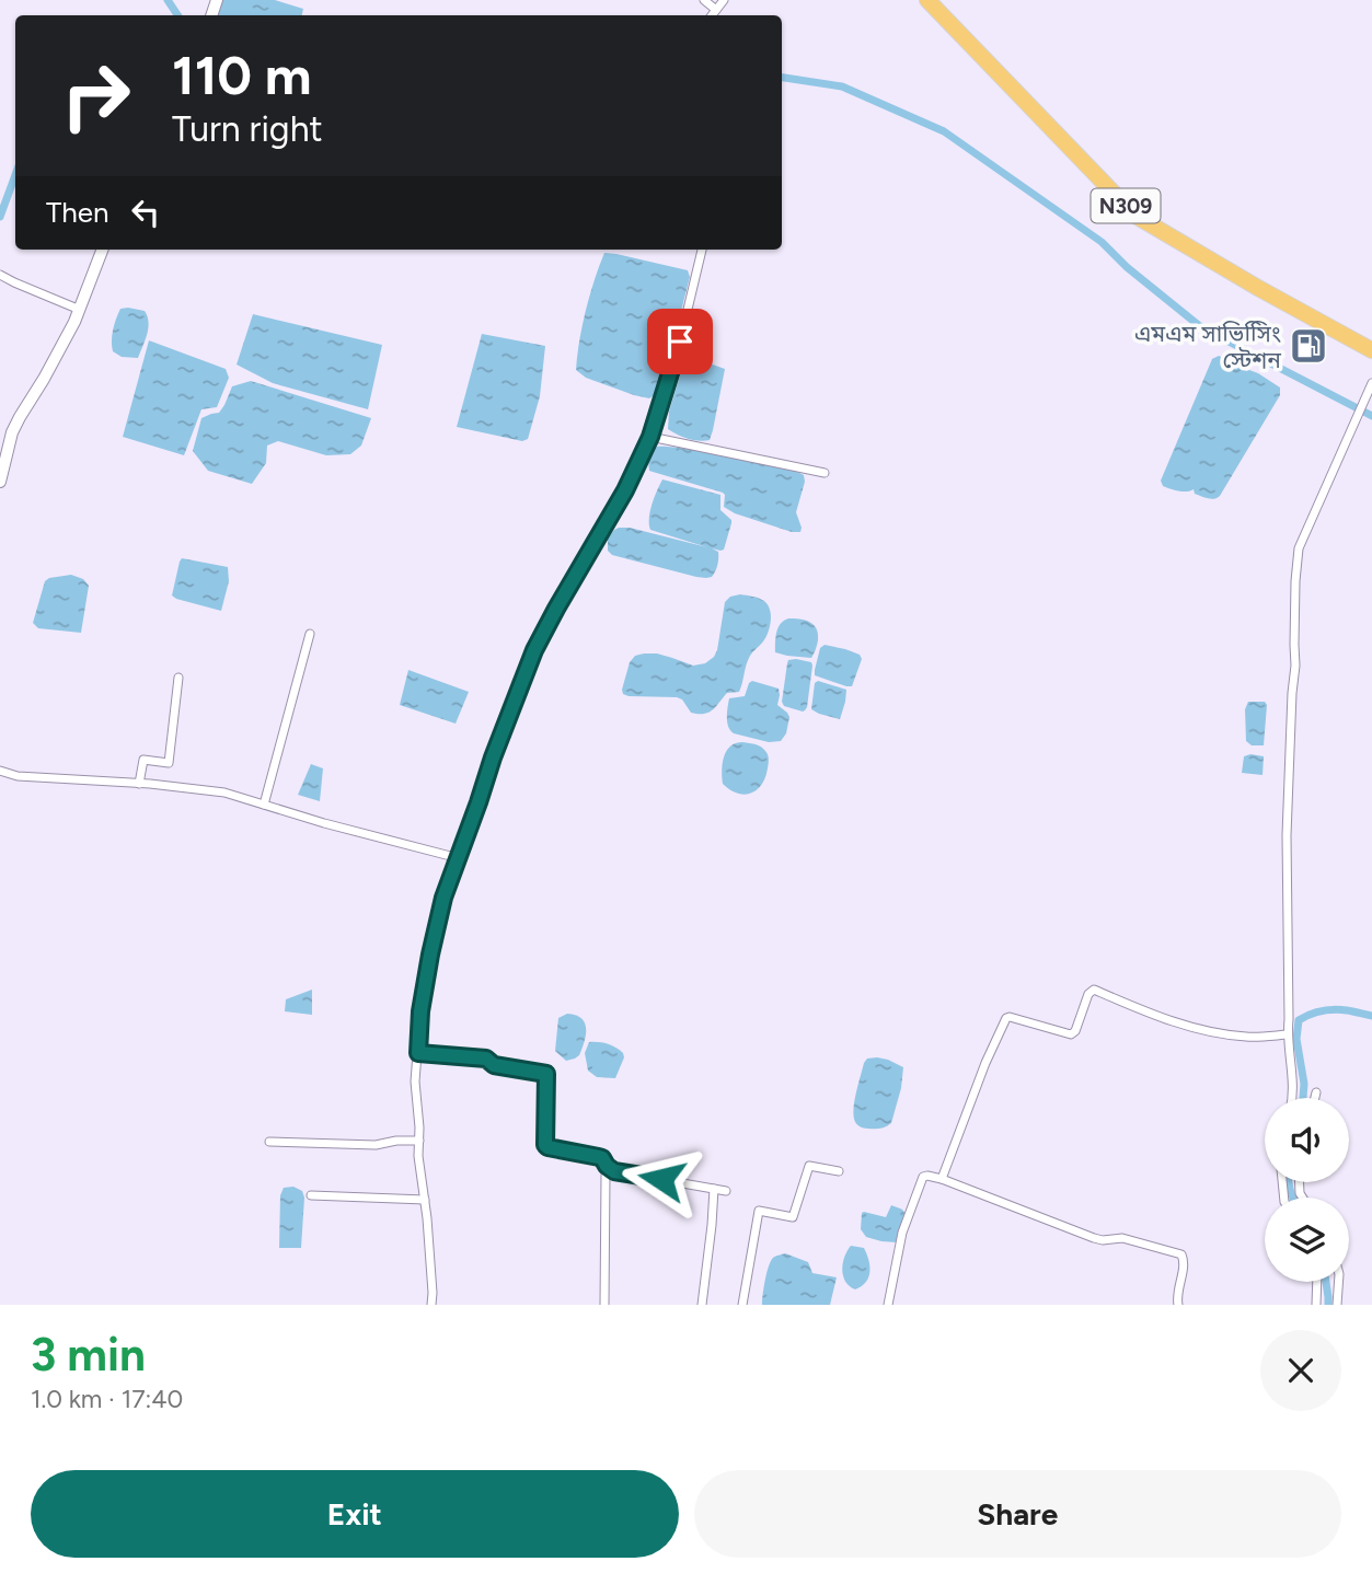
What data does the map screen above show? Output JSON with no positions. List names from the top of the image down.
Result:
{
  "streets": {
    "highway": ["N309"]
  },
  "places": {
    "fuel station": ["এমএম সাভ‌িসি‌িং স্ট‌েশন"]
  },
  "page": {
    "turn": ["110 m", "Turn right"],
    "then": "Then",
    "heading": ["3 min", "1.0 km · 17:40"],
    "buttons": ["Exit", "Share"]
  }
}
